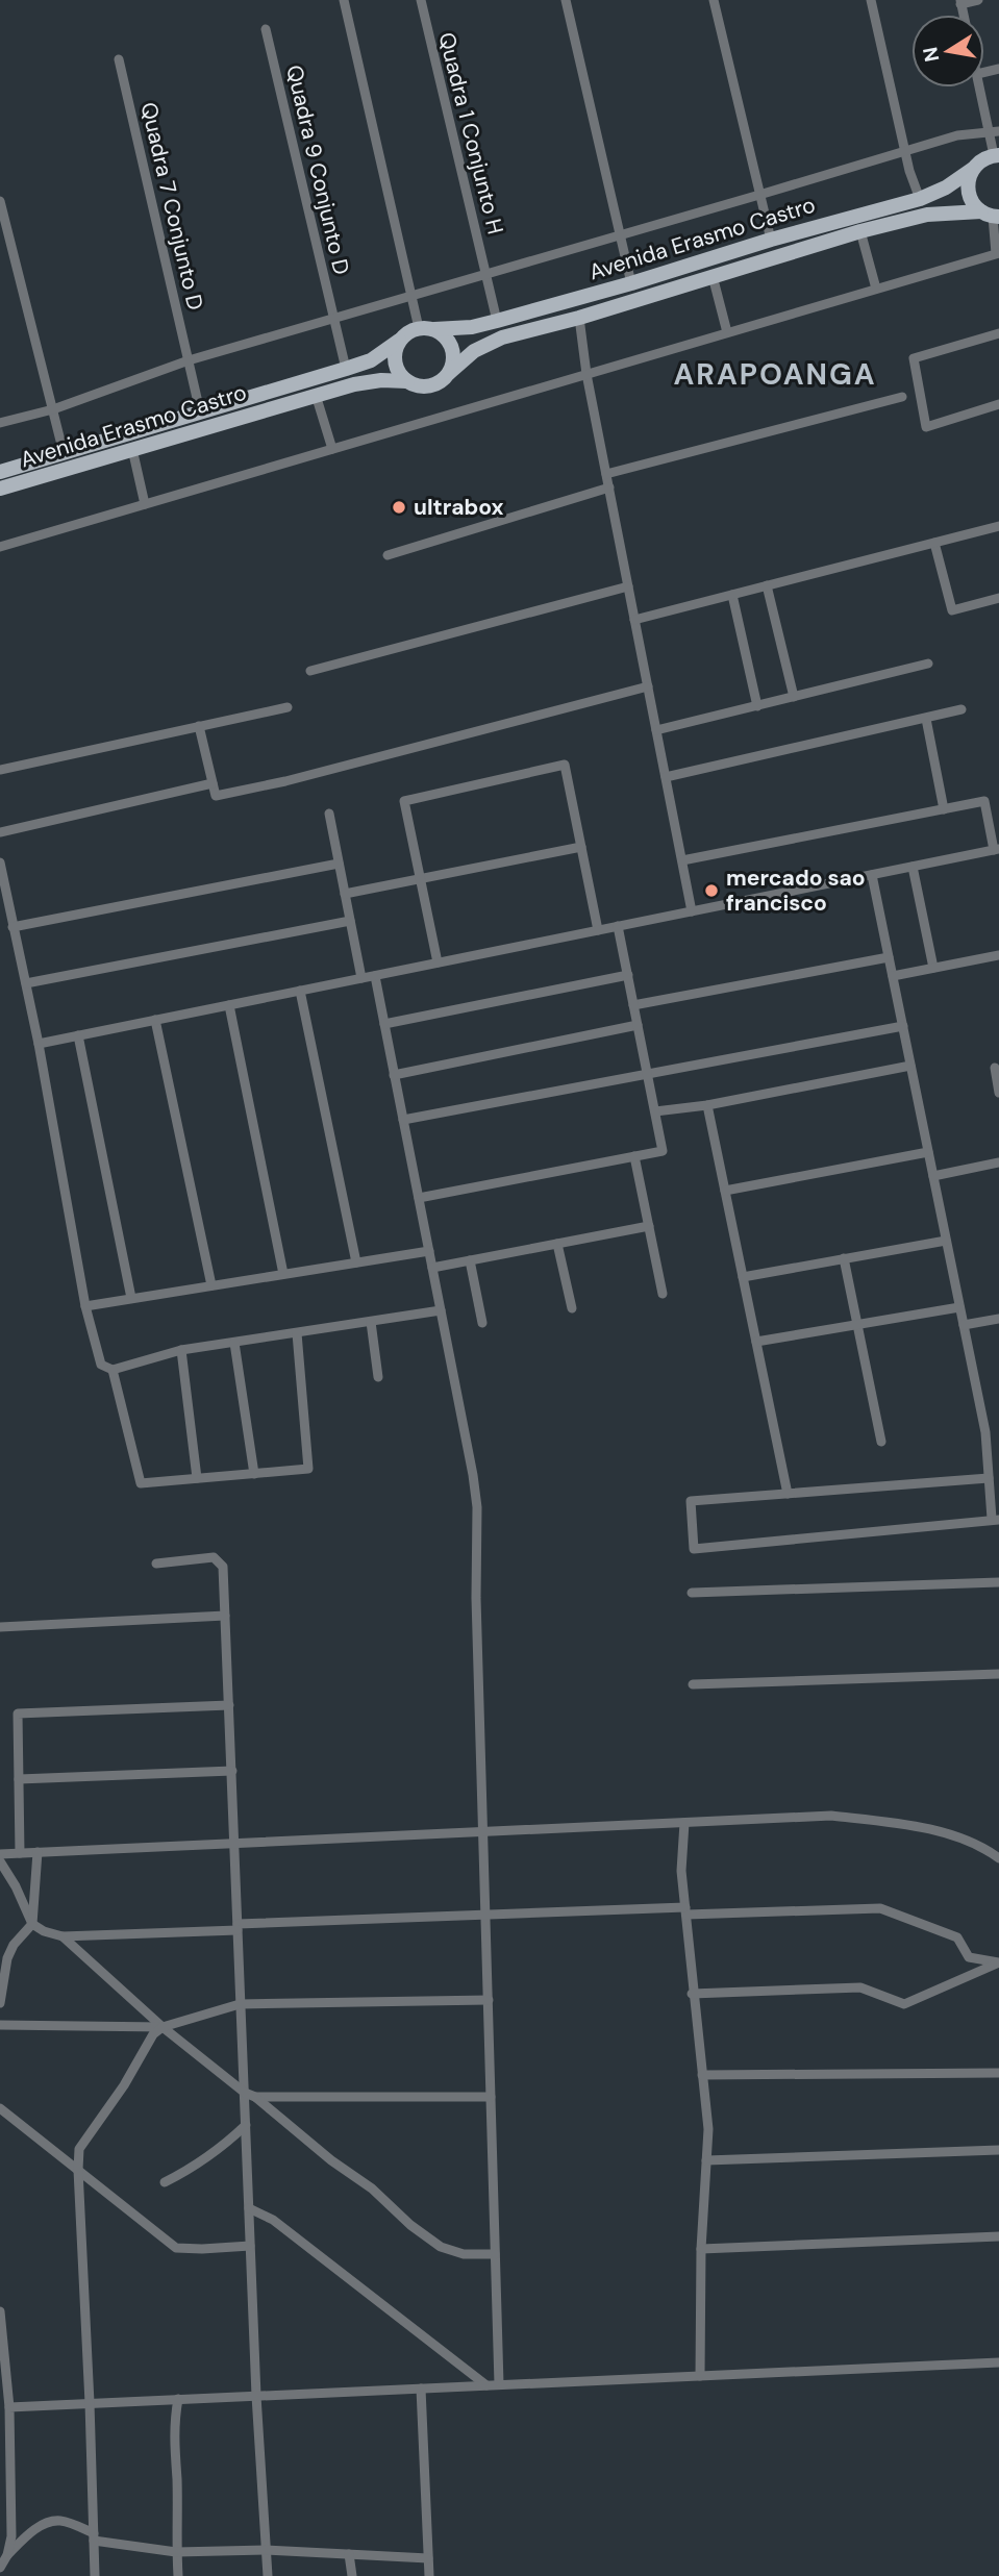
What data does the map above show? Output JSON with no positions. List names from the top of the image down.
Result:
{
  "streets": {
    "main road": ["Avenida Erasmo Castro"],
    "street": ["Quadra 1 Conjunto H", "Quadra 9 Conjunto D", "Quadra 7 Conjunto D"]
  },
  "crossings": [
    ["Quadra 1 Conjunto H", "Avenida Erasmo Castro"],
    ["Quadra 9 Conjunto D", "Avenida Erasmo Castro"],
    ["Quadra 7 Conjunto D", "Avenida Erasmo Castro"]
  ],
  "districts": ["ARAPOANGA"],
  "places": ["ultrabox", "mercado sao francisco"],
  "north": "left"
}
